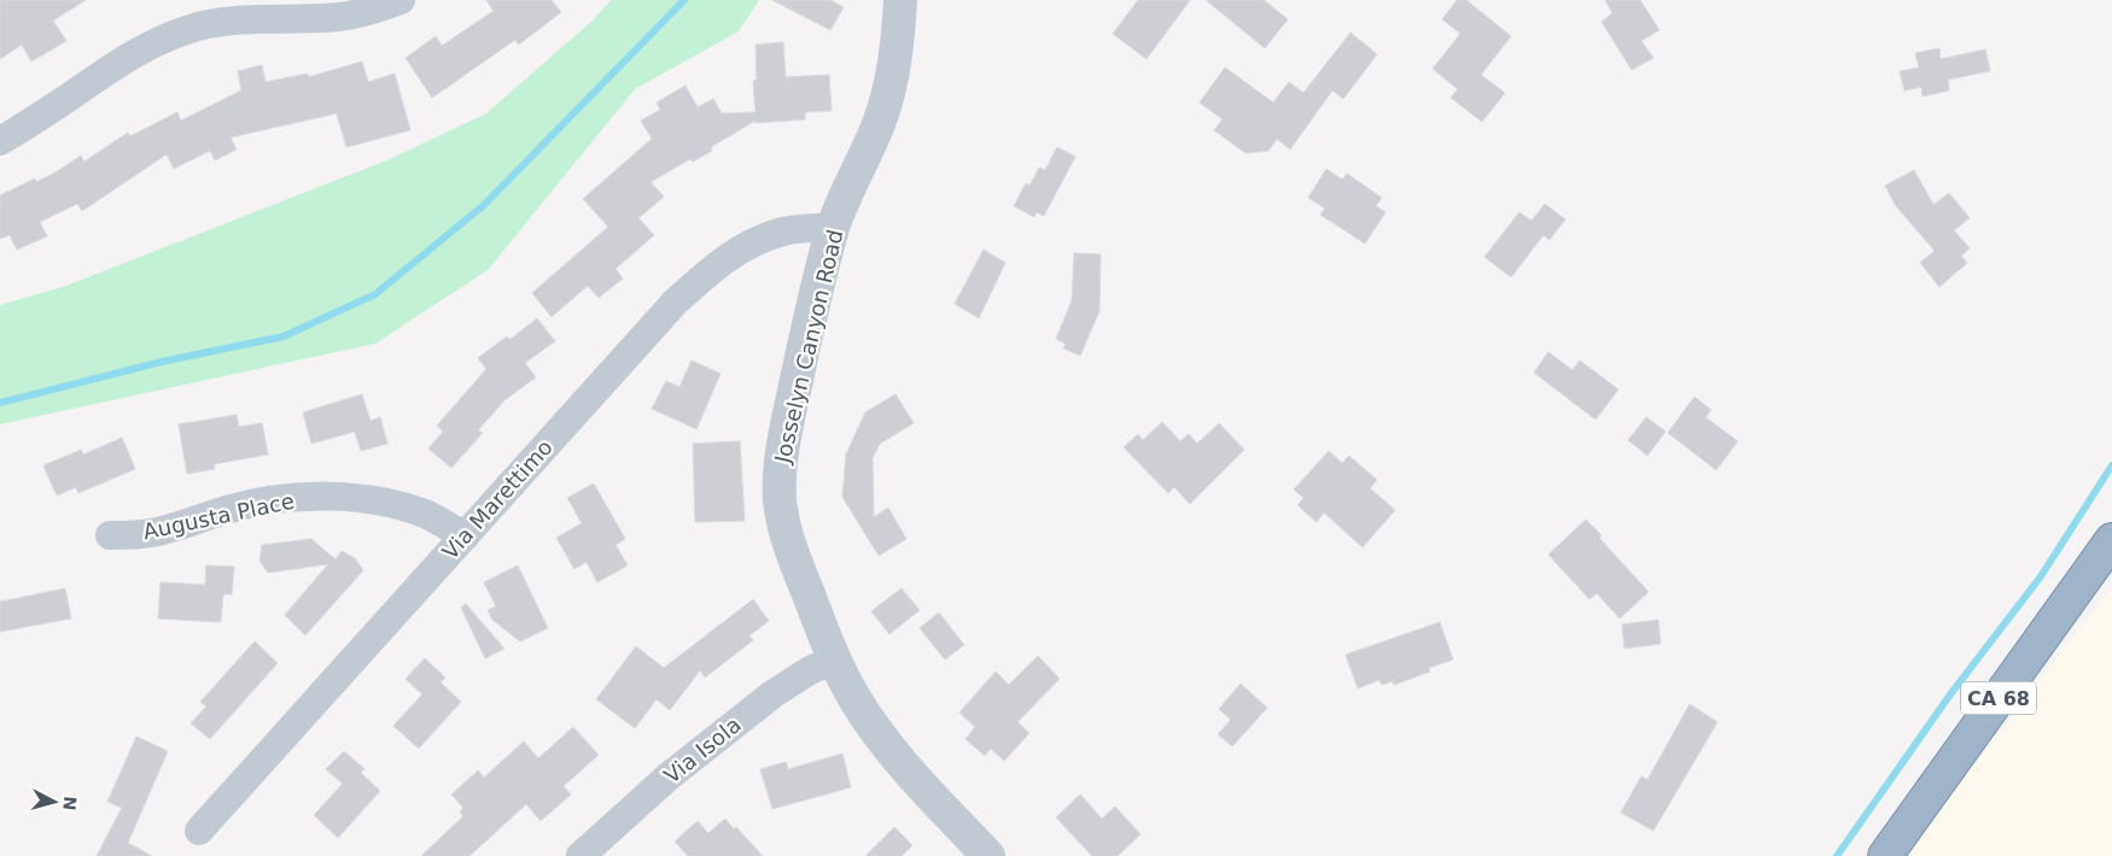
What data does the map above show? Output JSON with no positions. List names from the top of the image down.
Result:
{
  "streets": {
    "highway": ["CA 68"],
    "street": [
      "Josselyn Canyon Road",
      "Via Marettimo",
      "Augusta Place",
      "Via Isola"
    ]
  },
  "crossings": [
    ["Josselyn Canyon Road", "Via Marettimo"],
    ["Josselyn Canyon Road", "Via Isola"],
    ["Via Marettimo", "Augusta Place"]
  ],
  "north": "right"
}
